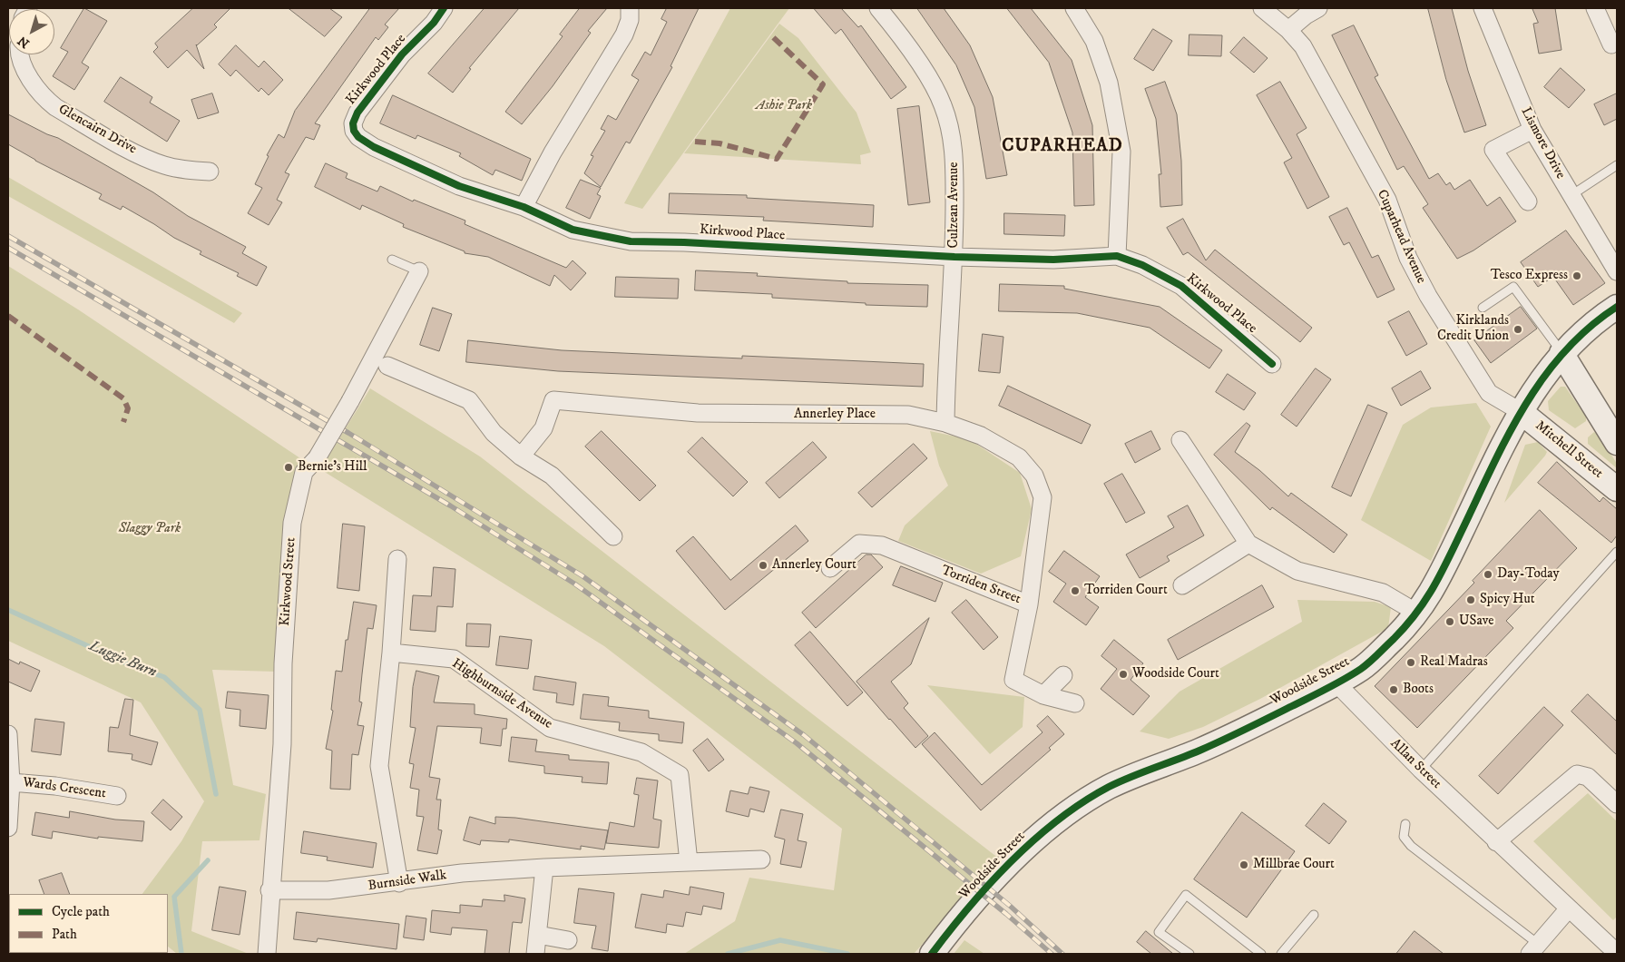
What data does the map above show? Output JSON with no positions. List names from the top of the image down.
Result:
{
  "streets": {
    "street": [
      "Kirkwood Place",
      "Glencairn Drive",
      "Lismore Drive",
      "Culzean Avenue",
      "Cuparhead Avenue",
      "Annerley Place",
      "Mitchell Street",
      "Kirkwood Street",
      "Torriden Street",
      "Woodside Street",
      "Highburnside Avenue",
      "Allan Street",
      "Wards Crescent",
      "Burnside Walk"
    ]
  },
  "crossings": [
    ["Kirkwood Place", "Culzean Avenue"],
    ["Culzean Avenue", "Annerley Place"],
    ["Cuparhead Avenue", "Mitchell Street"],
    ["Cuparhead Avenue", "Woodside Street"],
    ["Annerley Place", "Torriden Street"],
    ["Mitchell Street", "Woodside Street"],
    ["Kirkwood Street", "Burnside Walk"],
    ["Woodside Street", "Allan Street"],
    ["Highburnside Avenue", "Burnside Walk"]
  ],
  "districts": ["CUPARHEAD"],
  "water": ["Luggie Burn"],
  "parks": ["Ashie Park", "Slaggy Park"],
  "places": [
    "Tesco Express",
    "Kirklands Credit Union",
    "Bernie's Hill",
    "Annerley Court",
    "Day-Today",
    "Torriden Court",
    "Spicy Hut",
    "USave",
    "Real Madras",
    "Woodside Court",
    "Boots",
    "Millbrae Court"
  ],
  "legend": ["Cycle path", "Path"],
  "north": "bottom left"
}
